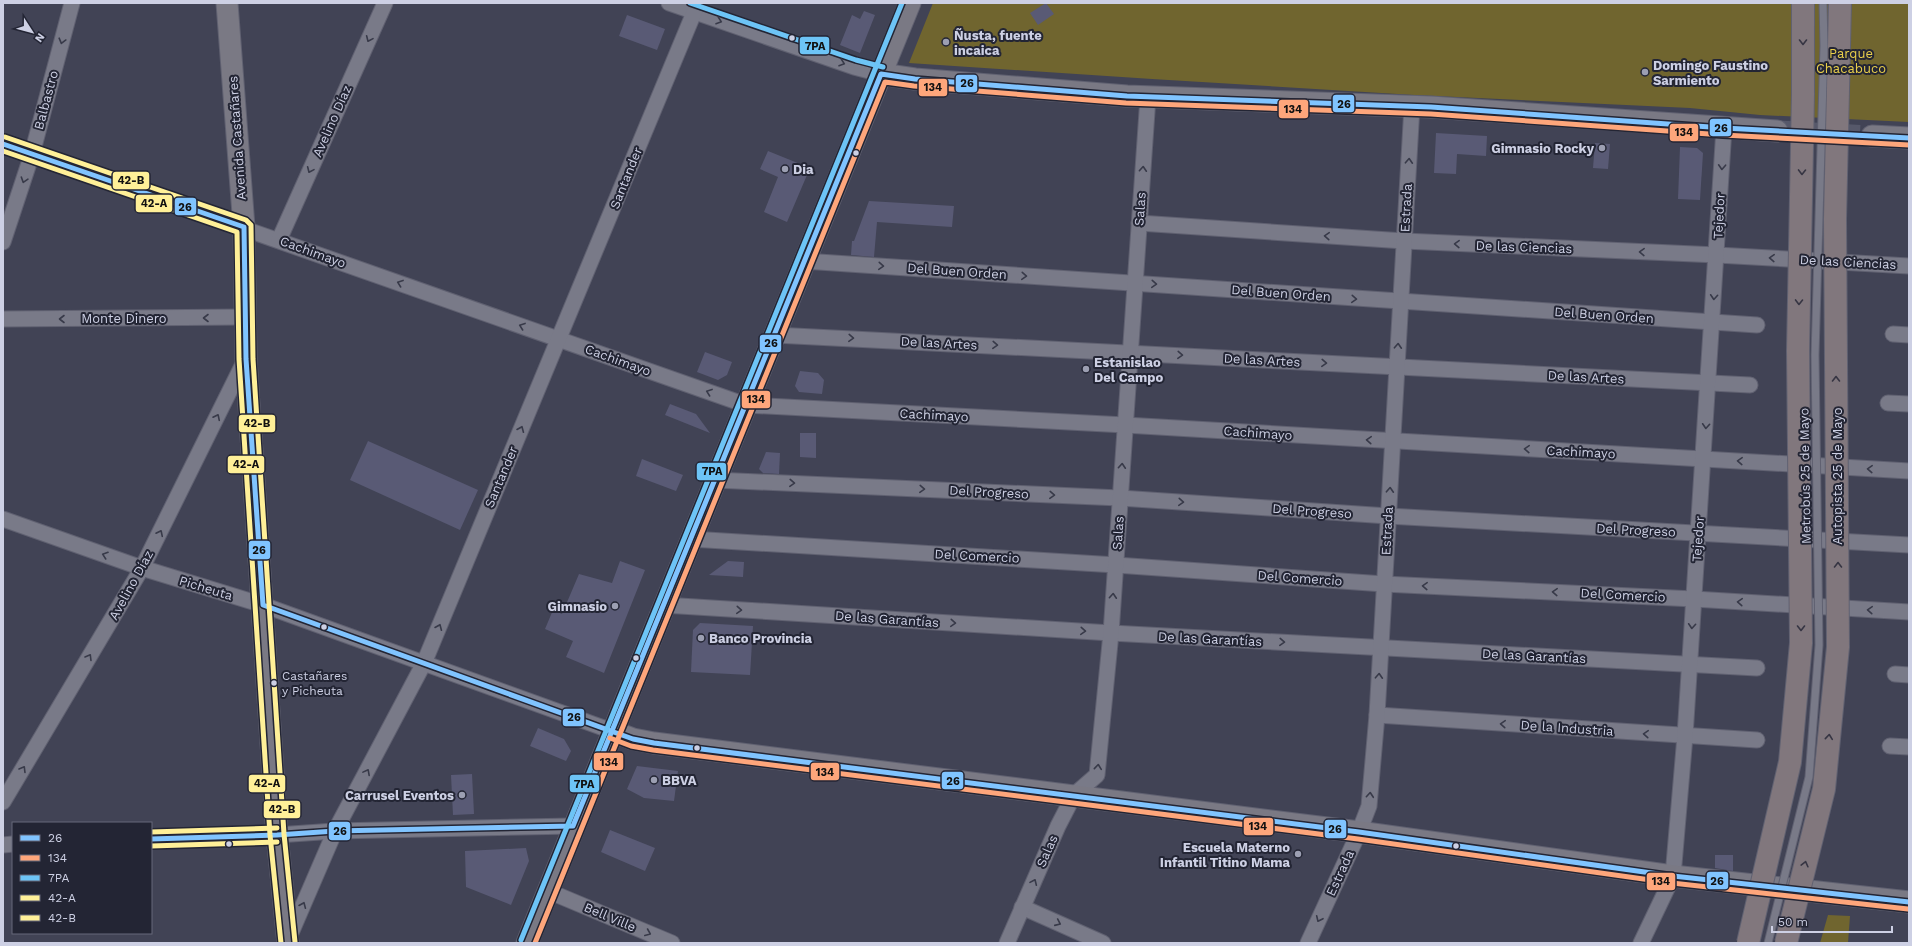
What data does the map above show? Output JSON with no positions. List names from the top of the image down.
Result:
{
  "streets": {
    "highway": ["Autopista 25 de Mayo"],
    "street": [
      "Balbastro",
      "Avelino Díaz",
      "Avenida Castañares",
      "Santander",
      "Estrada",
      "Salas",
      "Tejedor",
      "De las Ciencias",
      "Cachimayo",
      "Del Buen Orden",
      "Monte Dinero",
      "De las Artes",
      "Del Progreso",
      "Del Comercio",
      "Picheuta",
      "De las Garantías",
      "De la Industria",
      "Bell Ville"
    ],
    "lane": ["Metrobús 25 de Mayo"]
  },
  "crossings": [
    ["Balbastro", "Cachimayo"],
    ["Avelino Díaz", "Avenida Castañares"],
    ["Avelino Díaz", "Cachimayo"],
    ["Avelino Díaz", "Picheuta"],
    ["Avenida Castañares", "Santander"],
    ["Avenida Castañares", "Cachimayo"],
    ["Avenida Castañares", "Monte Dinero"],
    ["Avenida Castañares", "Picheuta"],
    ["Santander", "Cachimayo"],
    ["Santander", "Picheuta"],
    ["Estrada", "De las Ciencias"],
    ["Estrada", "Cachimayo"],
    ["Estrada", "Del Buen Orden"],
    ["Estrada", "De las Artes"],
    ["Estrada", "Del Progreso"],
    ["Estrada", "Del Comercio"],
    ["Estrada", "De las Garantías"],
    ["Estrada", "De la Industria"],
    ["Salas", "De las Ciencias"],
    ["Salas", "Cachimayo"],
    ["Salas", "Del Buen Orden"],
    ["Salas", "De las Artes"],
    ["Salas", "Del Progreso"],
    ["Salas", "Del Comercio"],
    ["Salas", "De las Garantías"],
    ["Tejedor", "De las Ciencias"],
    ["Tejedor", "Cachimayo"],
    ["Tejedor", "Del Buen Orden"],
    ["Tejedor", "De las Artes"],
    ["Tejedor", "Del Progreso"],
    ["Tejedor", "Del Comercio"],
    ["Tejedor", "De las Garantías"],
    ["Tejedor", "De la Industria"]
  ],
  "one_way": [
    "Balbastro",
    "Santander",
    "Salas",
    "Tejedor",
    "Cachimayo",
    "Del Buen Orden",
    "Monte Dinero",
    "De las Artes",
    "Del Progreso",
    "Del Comercio",
    "De las Garantías",
    "Bell Ville"
  ],
  "parks": ["Parque Chacabuco"],
  "places": [
    "Ñusta, fuente incaica",
    "Domingo Faustino Sarmiento",
    "Gimnasio Rocky",
    "Dia",
    "Estanislao Del Campo",
    "Gimnasio",
    "Banco Provincia",
    "Castañares y Picheuta",
    "BBVA",
    "Carrusel Eventos",
    "Escuela Materno Infantil Titino Mama"
  ],
  "lines": [
    "transit line 7PA",
    "transit line 26",
    "transit line 134",
    "transit line 42-B",
    "transit line 42-A"
  ],
  "legend": [
    "26",
    "134",
    "7PA",
    "42-A",
    "42-B"
  ],
  "scale_bar": "50 m",
  "north": "bottom right"
}
